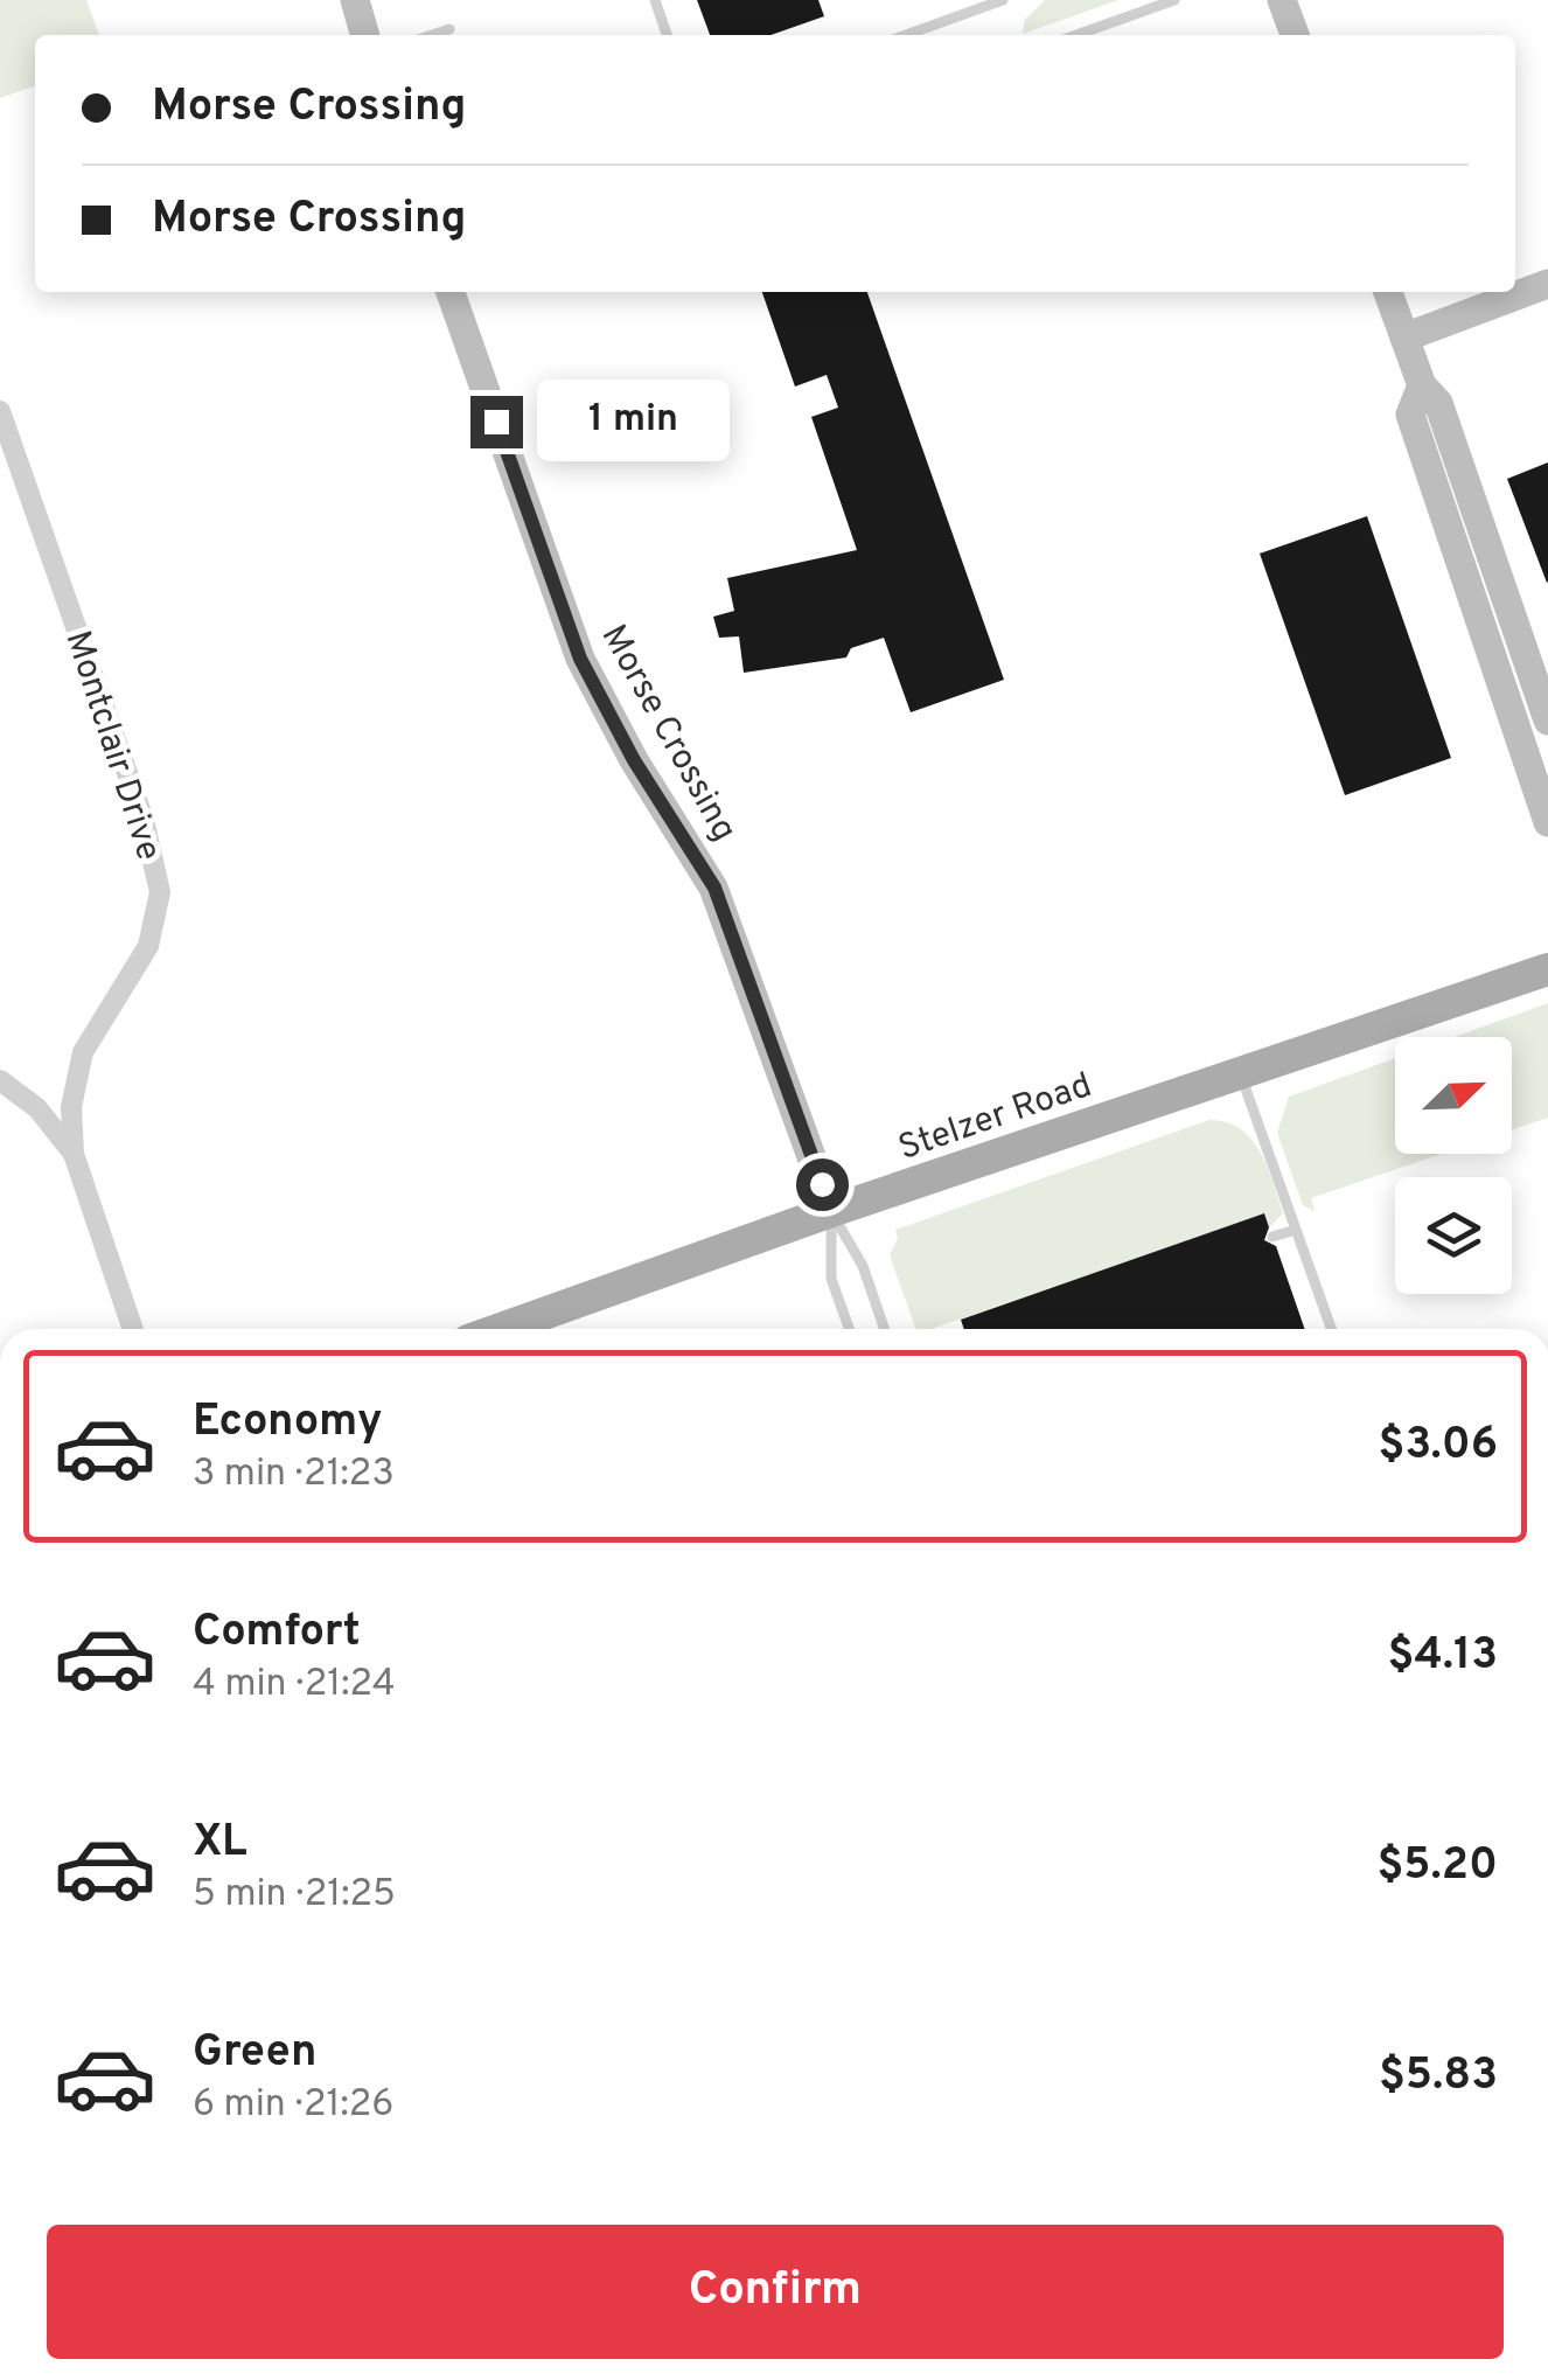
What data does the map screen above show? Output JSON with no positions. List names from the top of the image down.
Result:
{
  "streets": {
    "main road": ["Stelzer Road"],
    "street": ["Morse Crossing", "Montclair Drive"]
  },
  "crossings": [
    ["Morse Crossing", "Stelzer Road"]
  ],
  "north": "top right",
  "page": {
    "banner": ["Morse Crossing", "Morse Crossing"],
    "bubble": "1 min",
    "list": [
      {
        "name": "Economy",
        "note": "3 min · 21:23",
        "value": "$3.06"
      },
      {
        "name": "Comfort",
        "note": "4 min · 21:24",
        "value": "$4.13"
      },
      {
        "name": "XL",
        "note": "5 min · 21:25",
        "value": "$5.20"
      },
      {
        "name": "Green",
        "note": "6 min · 21:26",
        "value": "$5.83"
      }
    ],
    "buttons": "Confirm"
  }
}
